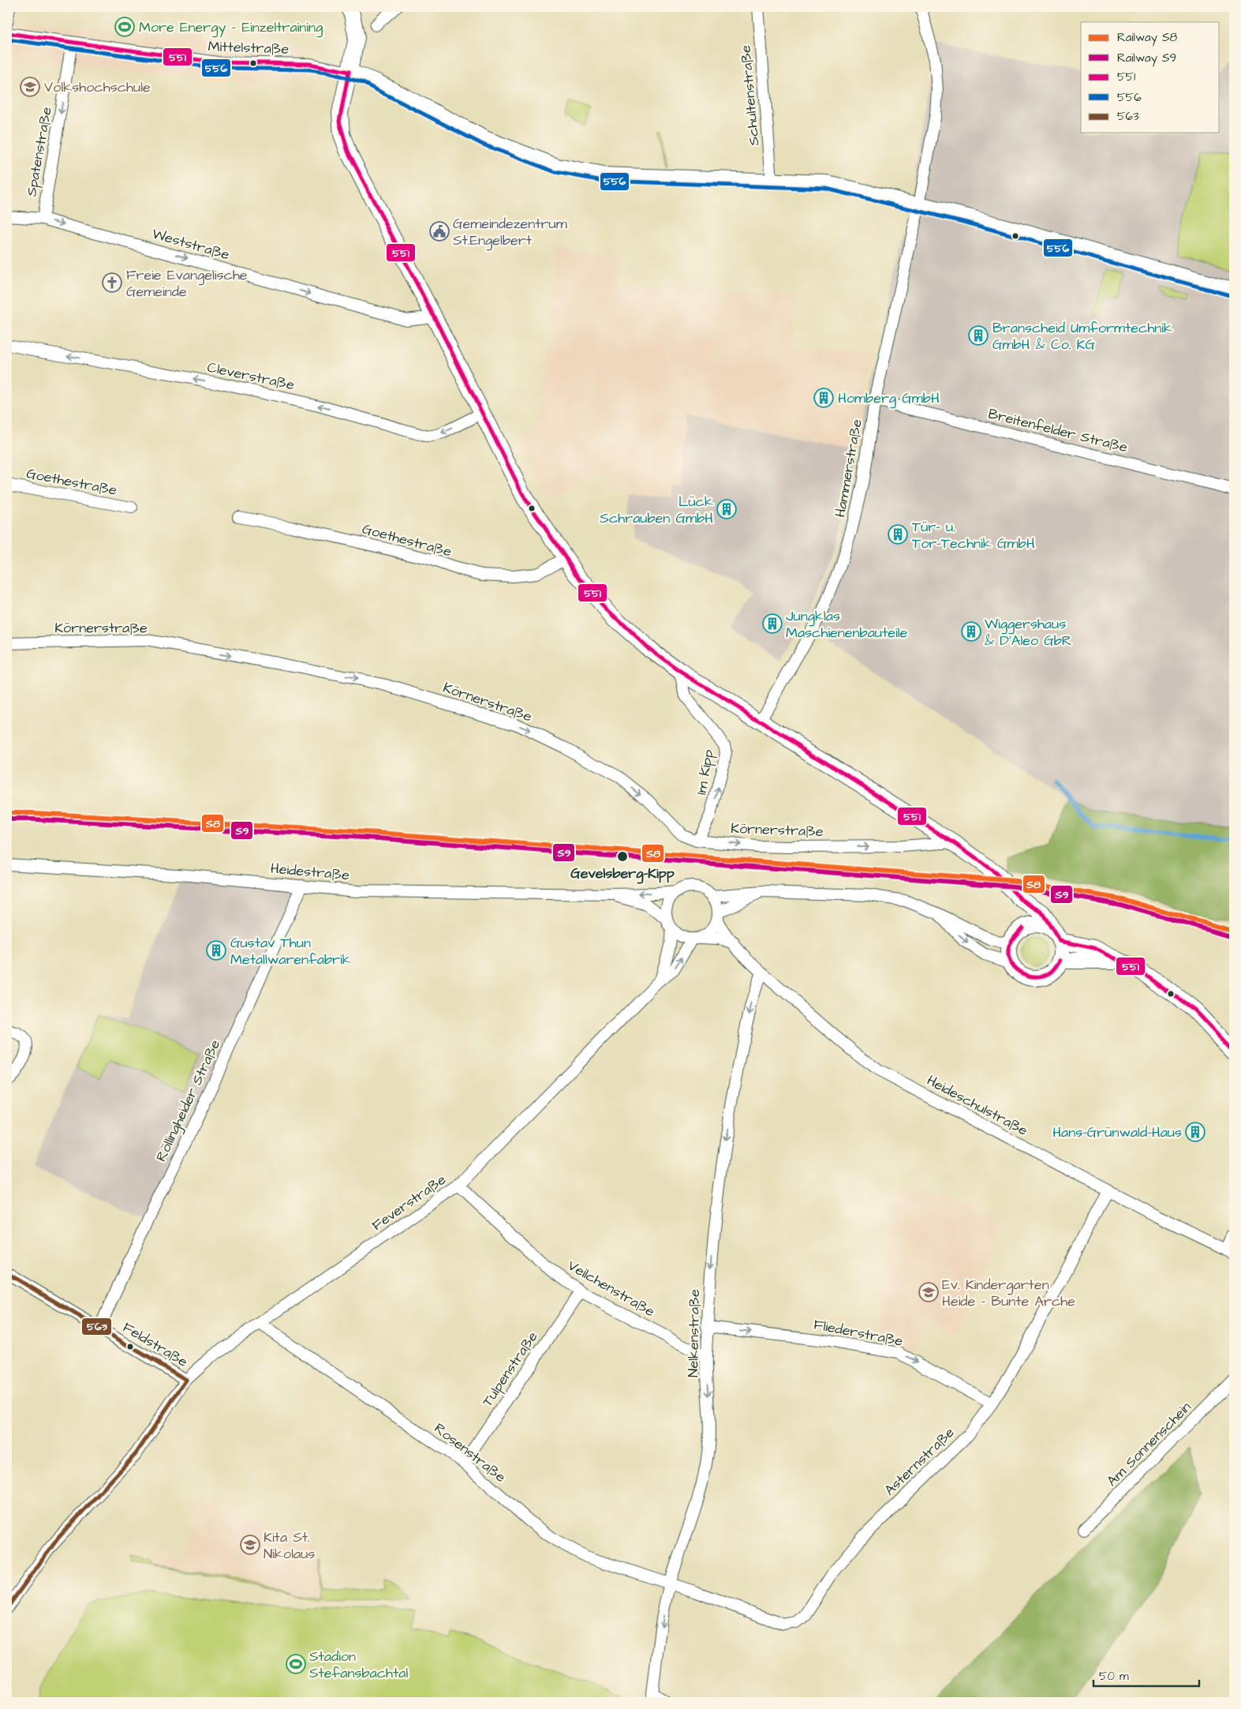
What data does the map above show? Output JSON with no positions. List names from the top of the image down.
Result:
{
  "streets": {
    "street": [
      "Mittelstraße",
      "Schultenstraße",
      "Spatenstraße",
      "Weststraße",
      "Cleverstraße",
      "Breitenfelder Straße",
      "Hammerstraße",
      "Goethestraße",
      "Körnerstraße",
      "Im Kipp",
      "Heidestraße",
      "Röllingheider Straße",
      "Heideschulstraße",
      "Feverstraße",
      "Veilchenstraße",
      "Fliederstraße",
      "Nelkenstraße",
      "Feldstraße",
      "Tulpenstraße",
      "Am Sonnenschein",
      "Rosenstraße",
      "Asternstraße"
    ]
  },
  "crossings": [
    ["Mittelstraße", "Spatenstraße"],
    ["Spatenstraße", "Weststraße"],
    ["Breitenfelder Straße", "Hammerstraße"],
    ["Körnerstraße", "Im Kipp"],
    ["Heidestraße", "Röllingheider Straße"],
    ["Heidestraße", "Heideschulstraße"],
    ["Heidestraße", "Feverstraße"],
    ["Röllingheider Straße", "Feldstraße"],
    ["Heideschulstraße", "Feverstraße"],
    ["Heideschulstraße", "Nelkenstraße"],
    ["Heideschulstraße", "Asternstraße"],
    ["Feverstraße", "Veilchenstraße"],
    ["Feverstraße", "Feldstraße"],
    ["Feverstraße", "Rosenstraße"],
    ["Veilchenstraße", "Nelkenstraße"],
    ["Veilchenstraße", "Tulpenstraße"],
    ["Fliederstraße", "Nelkenstraße"],
    ["Fliederstraße", "Asternstraße"],
    ["Nelkenstraße", "Rosenstraße"],
    ["Nelkenstraße", "Asternstraße"],
    ["Tulpenstraße", "Rosenstraße"],
    ["Rosenstraße", "Asternstraße"]
  ],
  "one_way": [
    "Spatenstraße",
    "Weststraße",
    "Cleverstraße",
    "Im Kipp",
    "Fliederstraße",
    "Nelkenstraße"
  ],
  "places": {
    "sports": ["More Energy - Einzeltraining", "Stadion Stefansbachtal"],
    "school or university": ["Volkshochschule", "Ev. Kindergarten Heide - Bunte Arche", "Kita St. Nikolaus"],
    "public building": ["Gemeindezentrum St.Engelbert"],
    "church": ["Freie Evangelische Gemeinde"],
    "building": [
      "Branscheid Umformtechnik GmbH & Co. KG",
      "Homberg GmbH",
      "Lück Schrauben GmbH",
      "Tür- u. Tor-Technik GmbH",
      "Jungklas Maschienenbauteile",
      "Wiggershaus & D'Aleo GbR",
      "Gustav Thun Metallwarenfabrik",
      "Hans-Grünwald-Haus"
    ],
    "other": ["Gevelsberg-Kipp"]
  },
  "lines": [
    "transit line 551",
    "transit line 556",
    "rail line S8",
    "rail line S9",
    "transit line 563"
  ],
  "legend": [
    "Railway S8",
    "Railway S9",
    "551",
    "556",
    "563"
  ],
  "scale_bar": "50 m"
}
